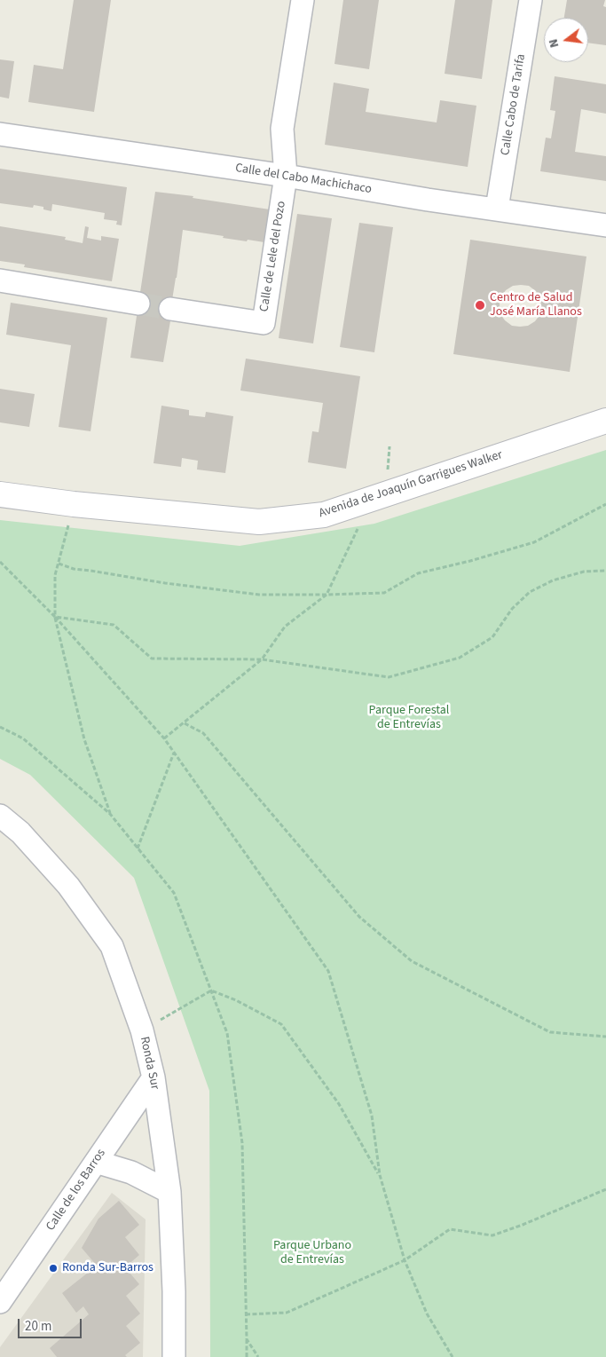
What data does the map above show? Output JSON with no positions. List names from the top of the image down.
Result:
{
  "streets": {
    "street": [
      "Calle Cabo de Tarifa",
      "Calle del Cabo Machichaco",
      "Calle de Lele del Pozo",
      "Avenida de Joaquín Garrigues Walker",
      "Ronda Sur",
      "Calle de los Barros"
    ]
  },
  "crossings": [
    ["Calle Cabo de Tarifa", "Calle del Cabo Machichaco"],
    ["Calle del Cabo Machichaco", "Calle de Lele del Pozo"],
    ["Ronda Sur", "Calle de los Barros"]
  ],
  "parks": ["Parque Forestal de Entrevías", "Parque Urbano de Entrevías"],
  "places": ["Centro de Salud José María Llanos", "Ronda Sur-Barros"],
  "scale_bar": "20 m",
  "north": "left"
}
